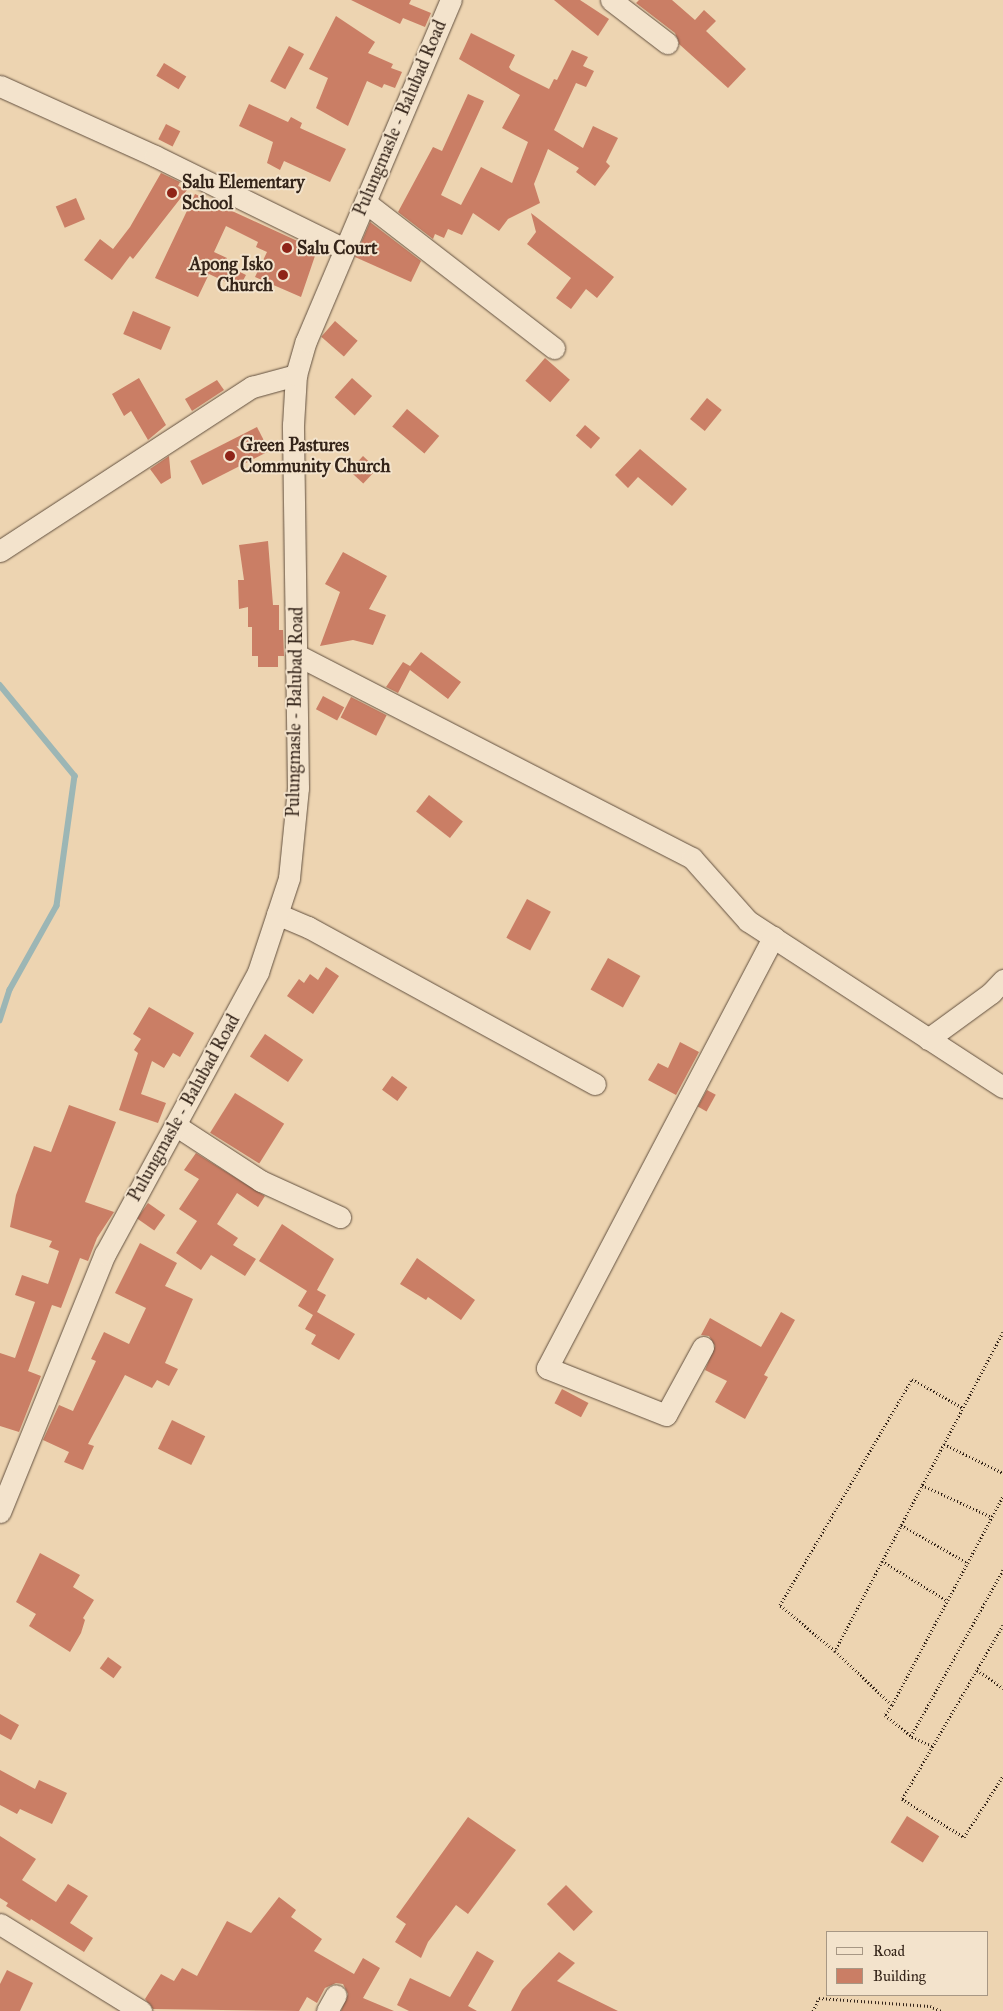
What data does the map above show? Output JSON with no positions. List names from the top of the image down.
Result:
{
  "streets": {
    "street": ["Pulungmasle - Balubad Road"]
  },
  "places": [
    "Salu Elementary School",
    "Salu Court",
    "Apong Isko Church",
    "Green Pastures Community Church"
  ],
  "legend": ["Road", "Building"]
}
